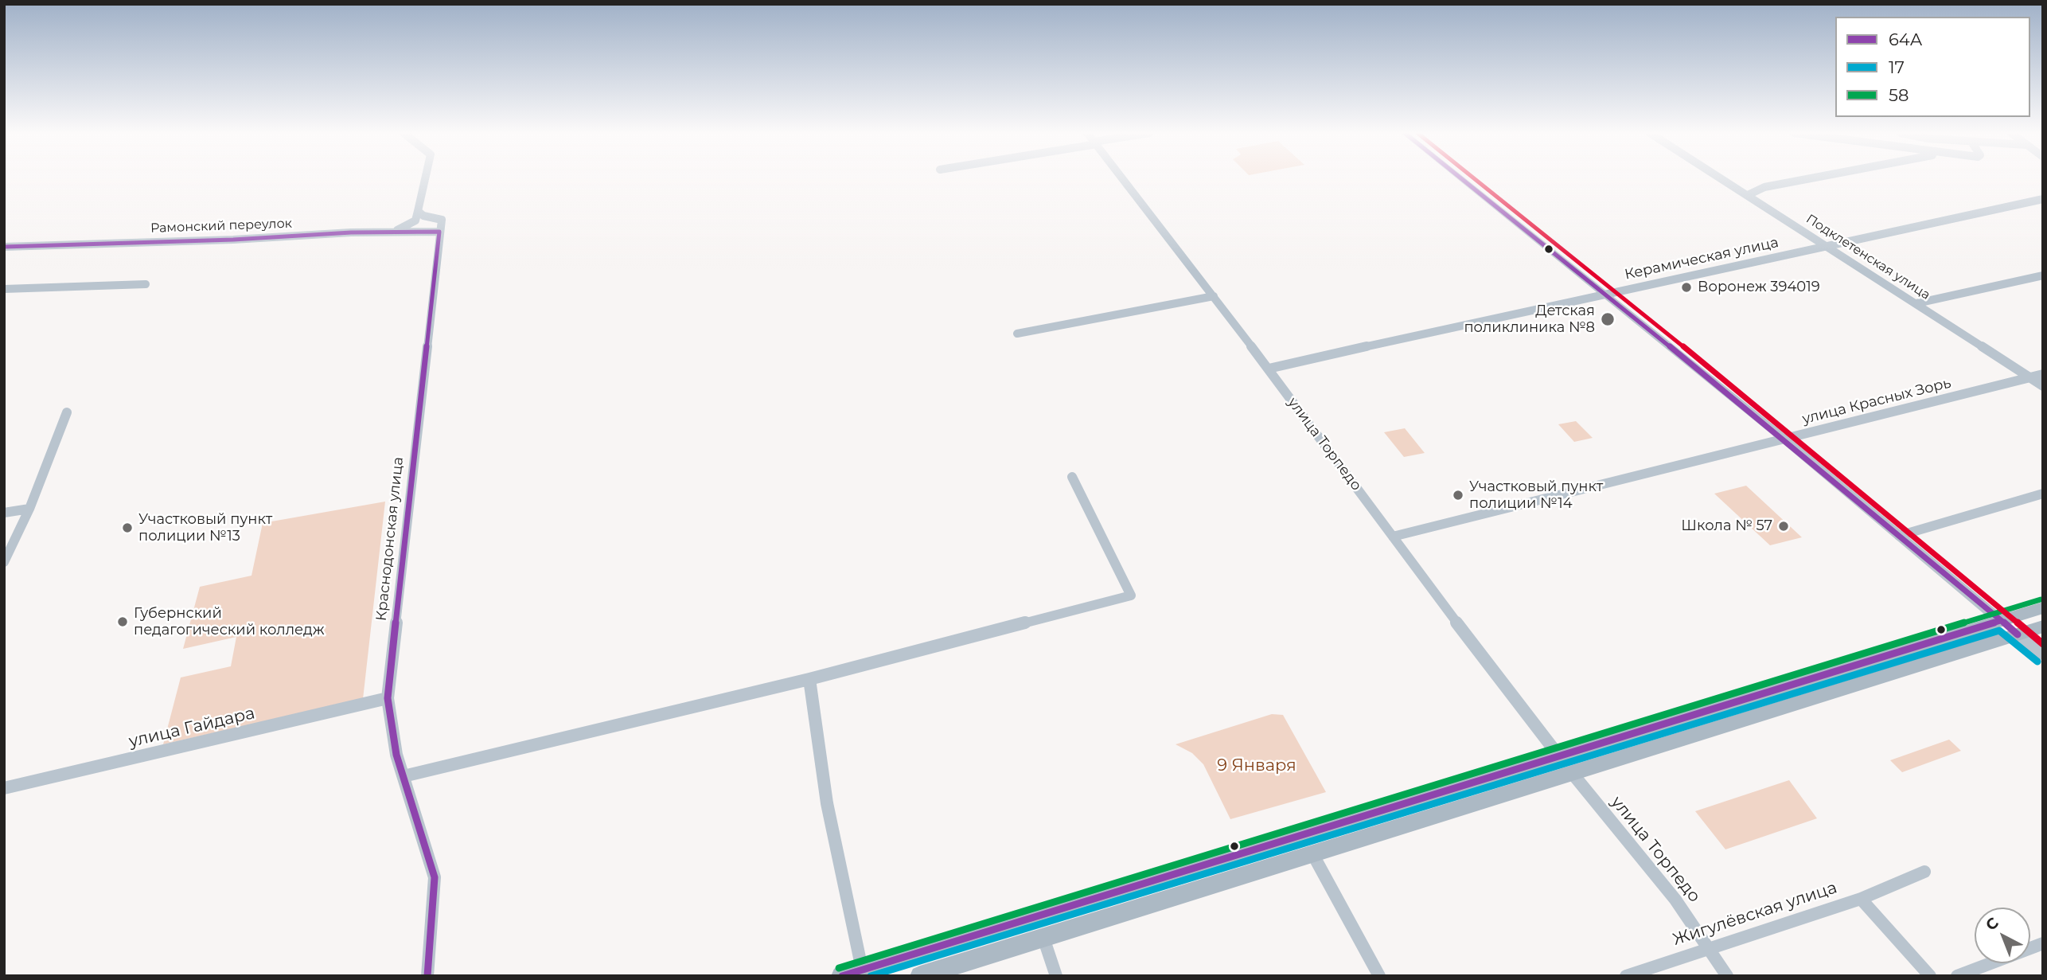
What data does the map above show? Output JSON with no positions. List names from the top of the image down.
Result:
{
  "streets": {
    "street": [
      "Рамонский переулок",
      "Подклетенская улица",
      "Керамическая улица",
      "улица Красных Зорь",
      "улица Торпедо",
      "Краснодонская улица",
      "улица Гайдара",
      "Жигулёвская улица"
    ]
  },
  "crossings": [
    ["Рамонский переулок", "Краснодонская улица"],
    ["Подклетенская улица", "Керамическая улица"],
    ["Подклетенская улица", "улица Красных Зорь"],
    ["Керамическая улица", "улица Торпедо"],
    ["улица Красных Зорь", "улица Торпедо"],
    ["улица Торпедо", "Жигулёвская улица"],
    ["Краснодонская улица", "улица Гайдара"]
  ],
  "parks": ["9 Января"],
  "places": [
    "Воронеж 394019",
    "Детская поликлиника №8",
    "Участковый пункт полиции №14",
    "Школа № 57",
    "Участковый пункт полиции №13",
    "Губернский педагогический колледж"
  ],
  "lines": ["transit line 64А", "transit line 58", "transit line 17"],
  "legend": ["64А", "17", "58"],
  "north": "top left"
}
